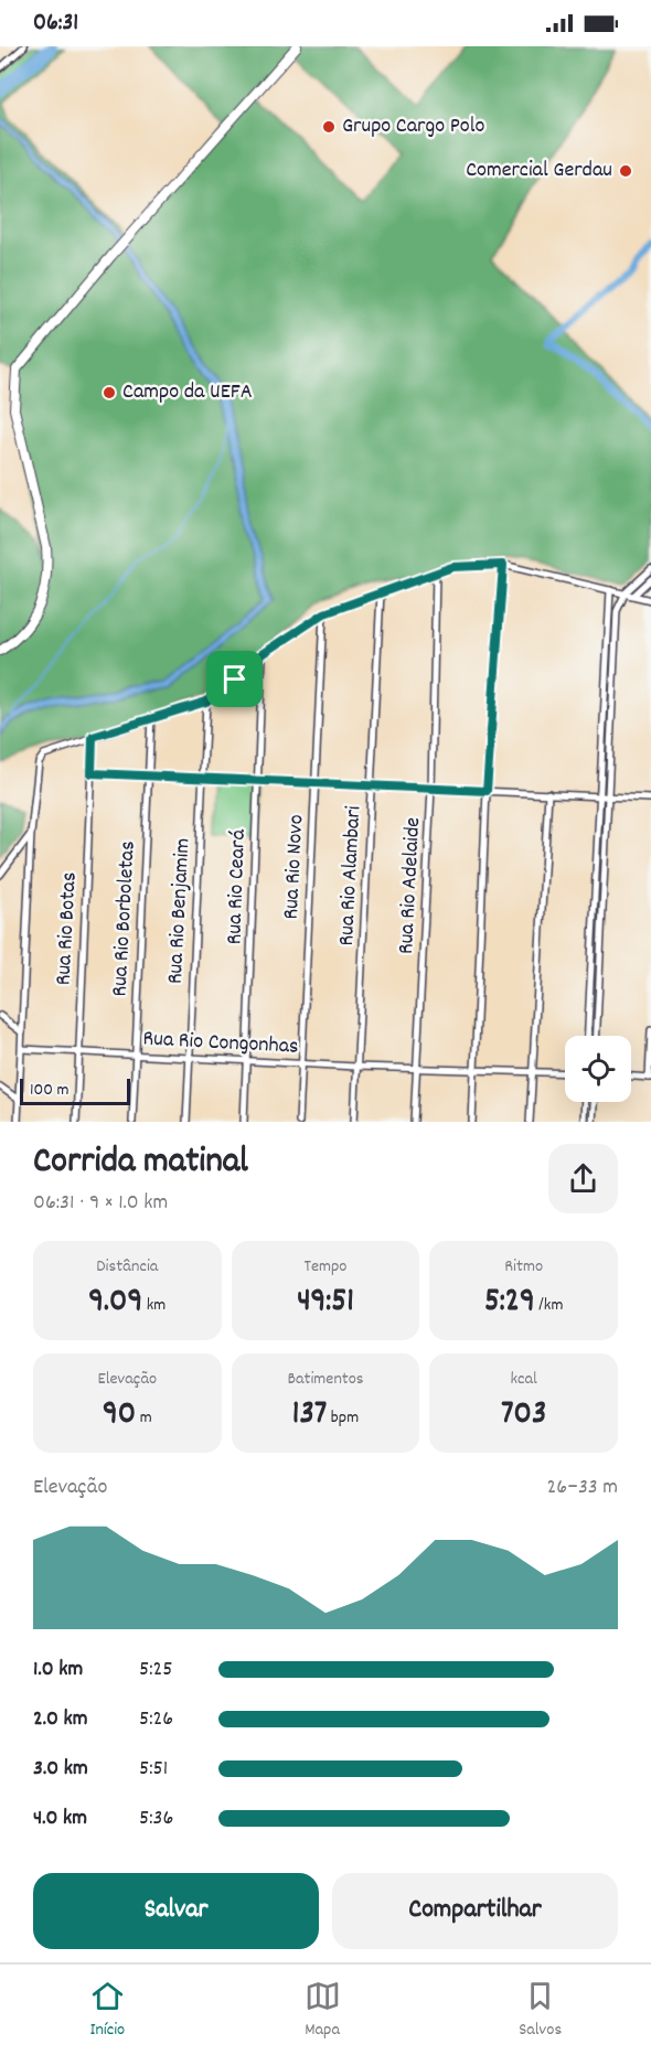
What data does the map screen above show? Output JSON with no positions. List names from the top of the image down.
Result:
{
  "streets": {
    "street": [
      "Rua Rio Novo",
      "Rua Rio Alambari",
      "Rua Rio Adelaide",
      "Rua Rio Ceará",
      "Rua Rio Benjamim",
      "Rua Rio Borboletas",
      "Rua Rio Botas",
      "Rua Rio Congonhas"
    ]
  },
  "crossings": [
    ["Rua Rio Novo", "Rua Rio Congonhas"],
    ["Rua Rio Alambari", "Rua Rio Congonhas"],
    ["Rua Rio Adelaide", "Rua Rio Congonhas"],
    ["Rua Rio Ceará", "Rua Rio Congonhas"],
    ["Rua Rio Benjamim", "Rua Rio Congonhas"],
    ["Rua Rio Borboletas", "Rua Rio Congonhas"],
    ["Rua Rio Botas", "Rua Rio Congonhas"]
  ],
  "places": ["Grupo Cargo Polo", "Comercial Gerdau", "Campo da UEFA"],
  "scale_bar": "100 m",
  "page": {
    "status": "06:31",
    "scale": "100 m",
    "heading": ["Corrida matinal", "06:31 · 9 × 1.0 km"],
    "stats": [
      ["Distância", "9.09 km"],
      ["Tempo", "49:51"],
      ["Ritmo", "5:29 /km"],
      ["Elevação", "90 m"],
      ["Batimentos", "137 bpm"],
      ["kcal", "703"]
    ],
    "chart": ["Elevação", "26–33 m"],
    "list": [
      {
        "name": "1.0 km",
        "note": "5:25"
      },
      {
        "name": "2.0 km",
        "note": "5:26"
      },
      {
        "name": "3.0 km",
        "note": "5:51"
      },
      {
        "name": "4.0 km",
        "note": "5:36"
      }
    ],
    "buttons": ["Salvar", "Compartilhar"],
    "tabs": ["Início", "Mapa", "Salvos"]
  }
}
